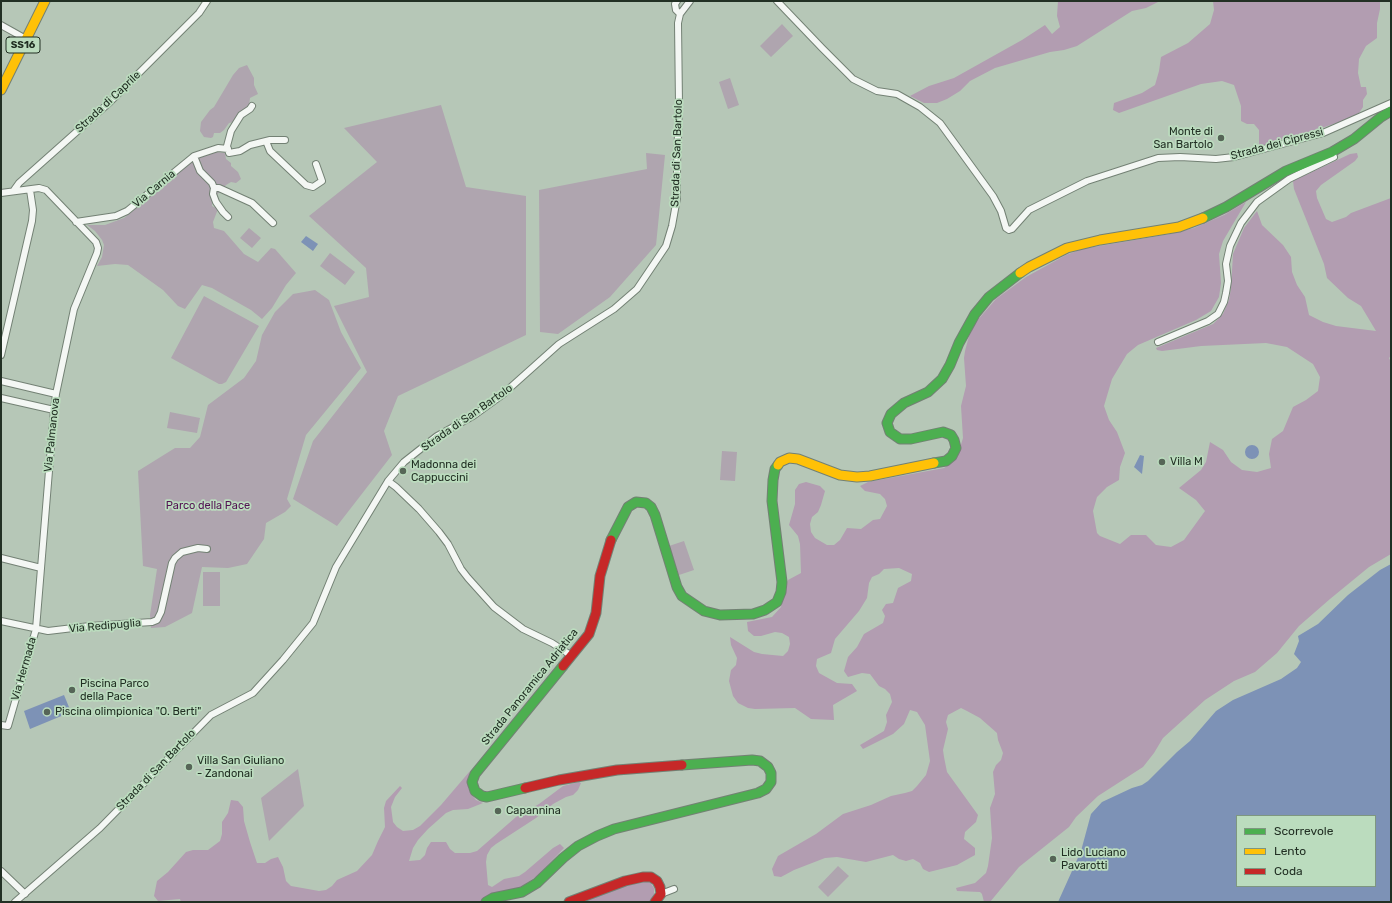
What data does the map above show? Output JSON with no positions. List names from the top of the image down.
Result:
{
  "streets": {
    "street": [
      "SS16",
      "Strada di Caprile",
      "Strada dei Cipressi",
      "Strada di San Bartolo",
      "Via Carnia",
      "Via Palmanova",
      "Via Redipuglia",
      "Via Hermada",
      "Strada Panoramica Adriatica"
    ]
  },
  "crossings": [
    ["Via Carnia", "Via Palmanova"],
    ["Via Palmanova", "Via Redipuglia"],
    ["Via Palmanova", "Via Hermada"],
    ["Via Redipuglia", "Via Hermada"]
  ],
  "parks": ["Parco della Pace"],
  "places": [
    "Monte di San Bartolo",
    "Villa M",
    "Madonna dei Cappuccini",
    "Piscina Parco della Pace",
    "Piscina olimpionica \"O. Berti\"",
    "Villa San Giuliano - Zandonai",
    "Capannina",
    "Lido Luciano Pavarotti"
  ],
  "legend": ["Scorrevole", "Lento", "Coda"]
}
